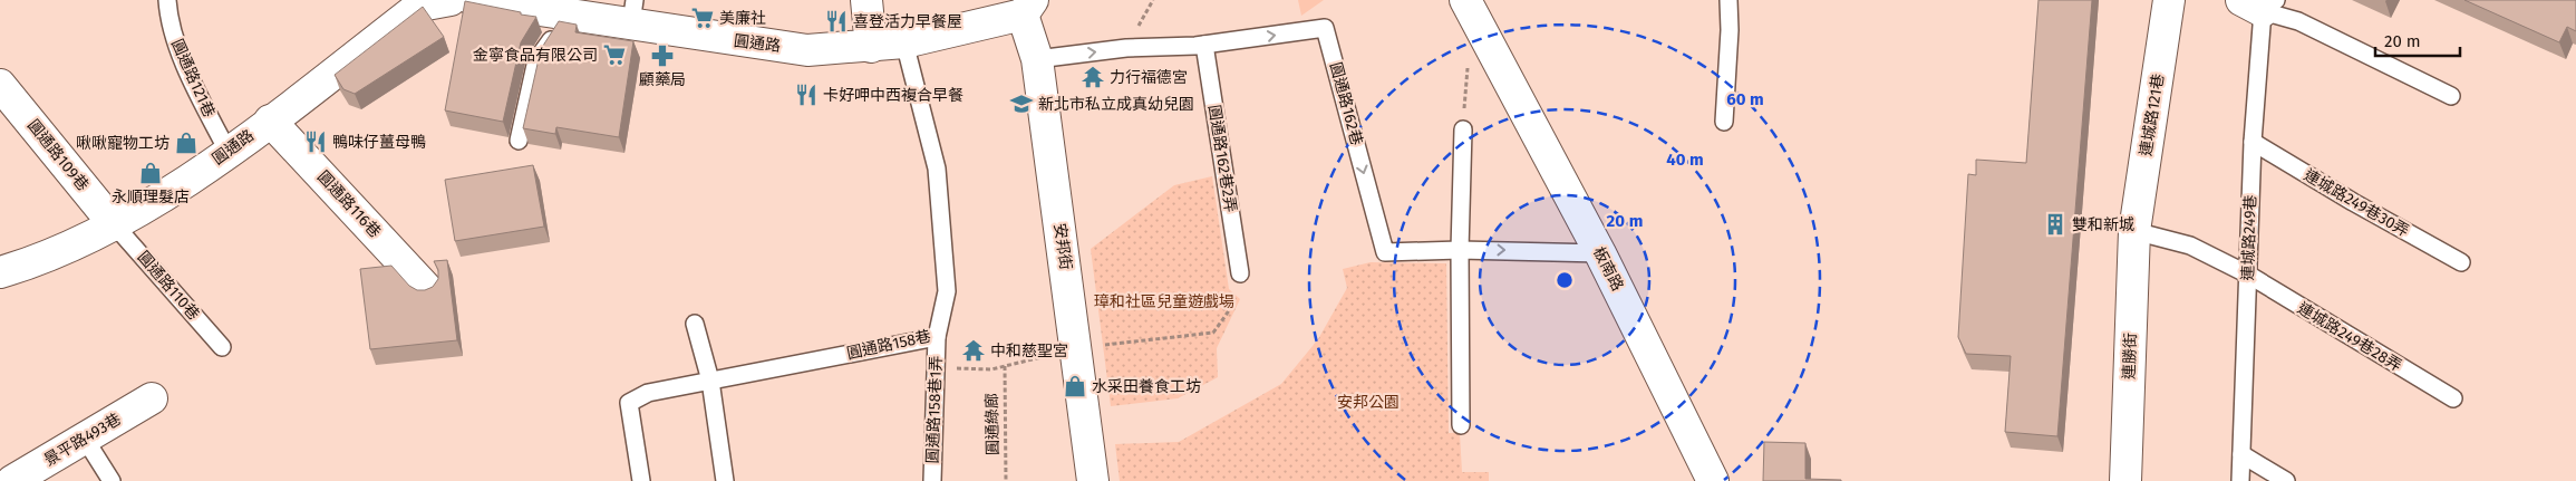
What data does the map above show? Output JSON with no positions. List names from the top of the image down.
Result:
{
  "streets": {
    "street": [
      "圓通路",
      "連城路121巷",
      "圓通路109巷",
      "圓通路116巷",
      "安邦街",
      "板南路",
      "連勝街",
      "景平路493巷"
    ],
    "lane": [
      "圓通路121巷",
      "圓通路162巷",
      "圓通路162巷2弄",
      "連城路249巷30弄",
      "連城路249巷",
      "圓通路110巷",
      "連城路249巷28弄",
      "圓通路158巷",
      "圓通路158巷1弄"
    ],
    "path": ["圓通綠廊"]
  },
  "crossings": [
    ["圓通路", "圓通路121巷"],
    ["圓通路", "圓通路109巷"],
    ["圓通路", "圓通路116巷"],
    ["圓通路", "安邦街"],
    ["圓通路", "圓通路110巷"],
    ["圓通路", "圓通路158巷"],
    ["圓通路162巷", "圓通路162巷2弄"],
    ["圓通路162巷", "安邦街"],
    ["圓通路162巷", "板南路"],
    ["連城路121巷", "連城路249巷28弄"],
    ["連城路121巷", "連勝街"],
    ["圓通路109巷", "圓通路110巷"],
    ["連城路249巷30弄", "連城路249巷"],
    ["連城路249巷", "連城路249巷28弄"],
    ["連城路249巷28弄", "連勝街"],
    ["圓通路158巷", "圓通路158巷1弄"]
  ],
  "one_way": ["圓通路162巷"],
  "parks": ["璋和社區兒童遊戲場", "安邦公園"],
  "places": {
    "supermarket": ["美廉社", "金寧食品有限公司"],
    "restaurant": ["喜登活力早餐屋", "卡好呷中西複合早餐", "鴨味仔薑母鴨"],
    "pharmacy": ["顧藥局"],
    "temple": ["力行福德宮", "中和慈聖宮"],
    "school or university": ["新北市私立成真幼兒園"],
    "shop": ["啾啾寵物工坊", "永順理髮店", "水采田養食工坊"],
    "building": ["雙和新城"]
  },
  "scale_bar": "20 m",
  "rings": ["60 m", "40 m", "20 m"]
}
